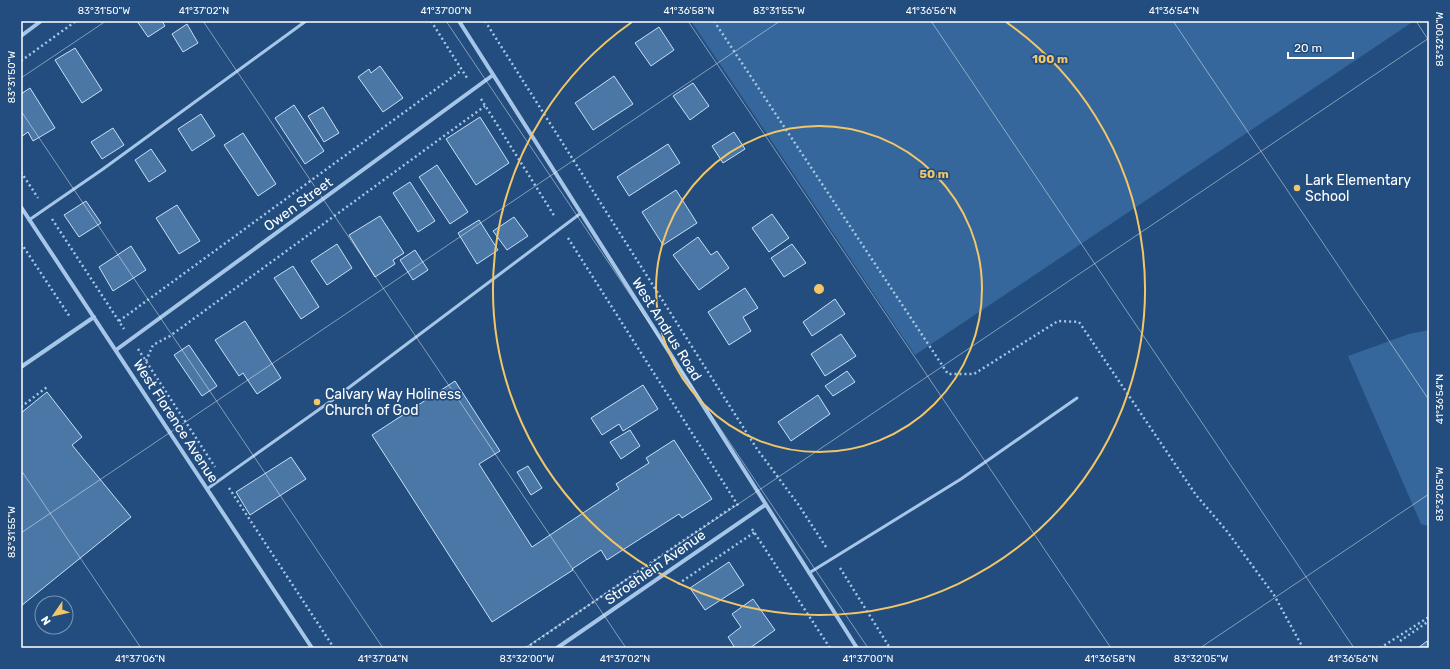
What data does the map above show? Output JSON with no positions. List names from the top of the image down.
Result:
{
  "streets": {
    "street": [
      "Owen Street",
      "West Andrus Road",
      "West Florence Avenue",
      "Stroehlein Avenue"
    ]
  },
  "crossings": [
    ["Owen Street", "West Andrus Road"],
    ["Owen Street", "West Florence Avenue"],
    ["West Andrus Road", "Stroehlein Avenue"]
  ],
  "places": ["Lark Elementary School", "Calvary Way Holiness Church of God"],
  "scale_bar": "20 m",
  "north": "bottom left",
  "coordinates": [
    "83°31'50\"W",
    "41°37'02\"N",
    "41°37'00\"N",
    "41°36'58\"N",
    "83°31'55\"W",
    "41°36'56\"N",
    "41°36'54\"N",
    "83°32'00\"W",
    "83°32'05\"W",
    "41°37'06\"N",
    "41°37'04\"N"
  ],
  "rings": ["100 m", "50 m"]
}
